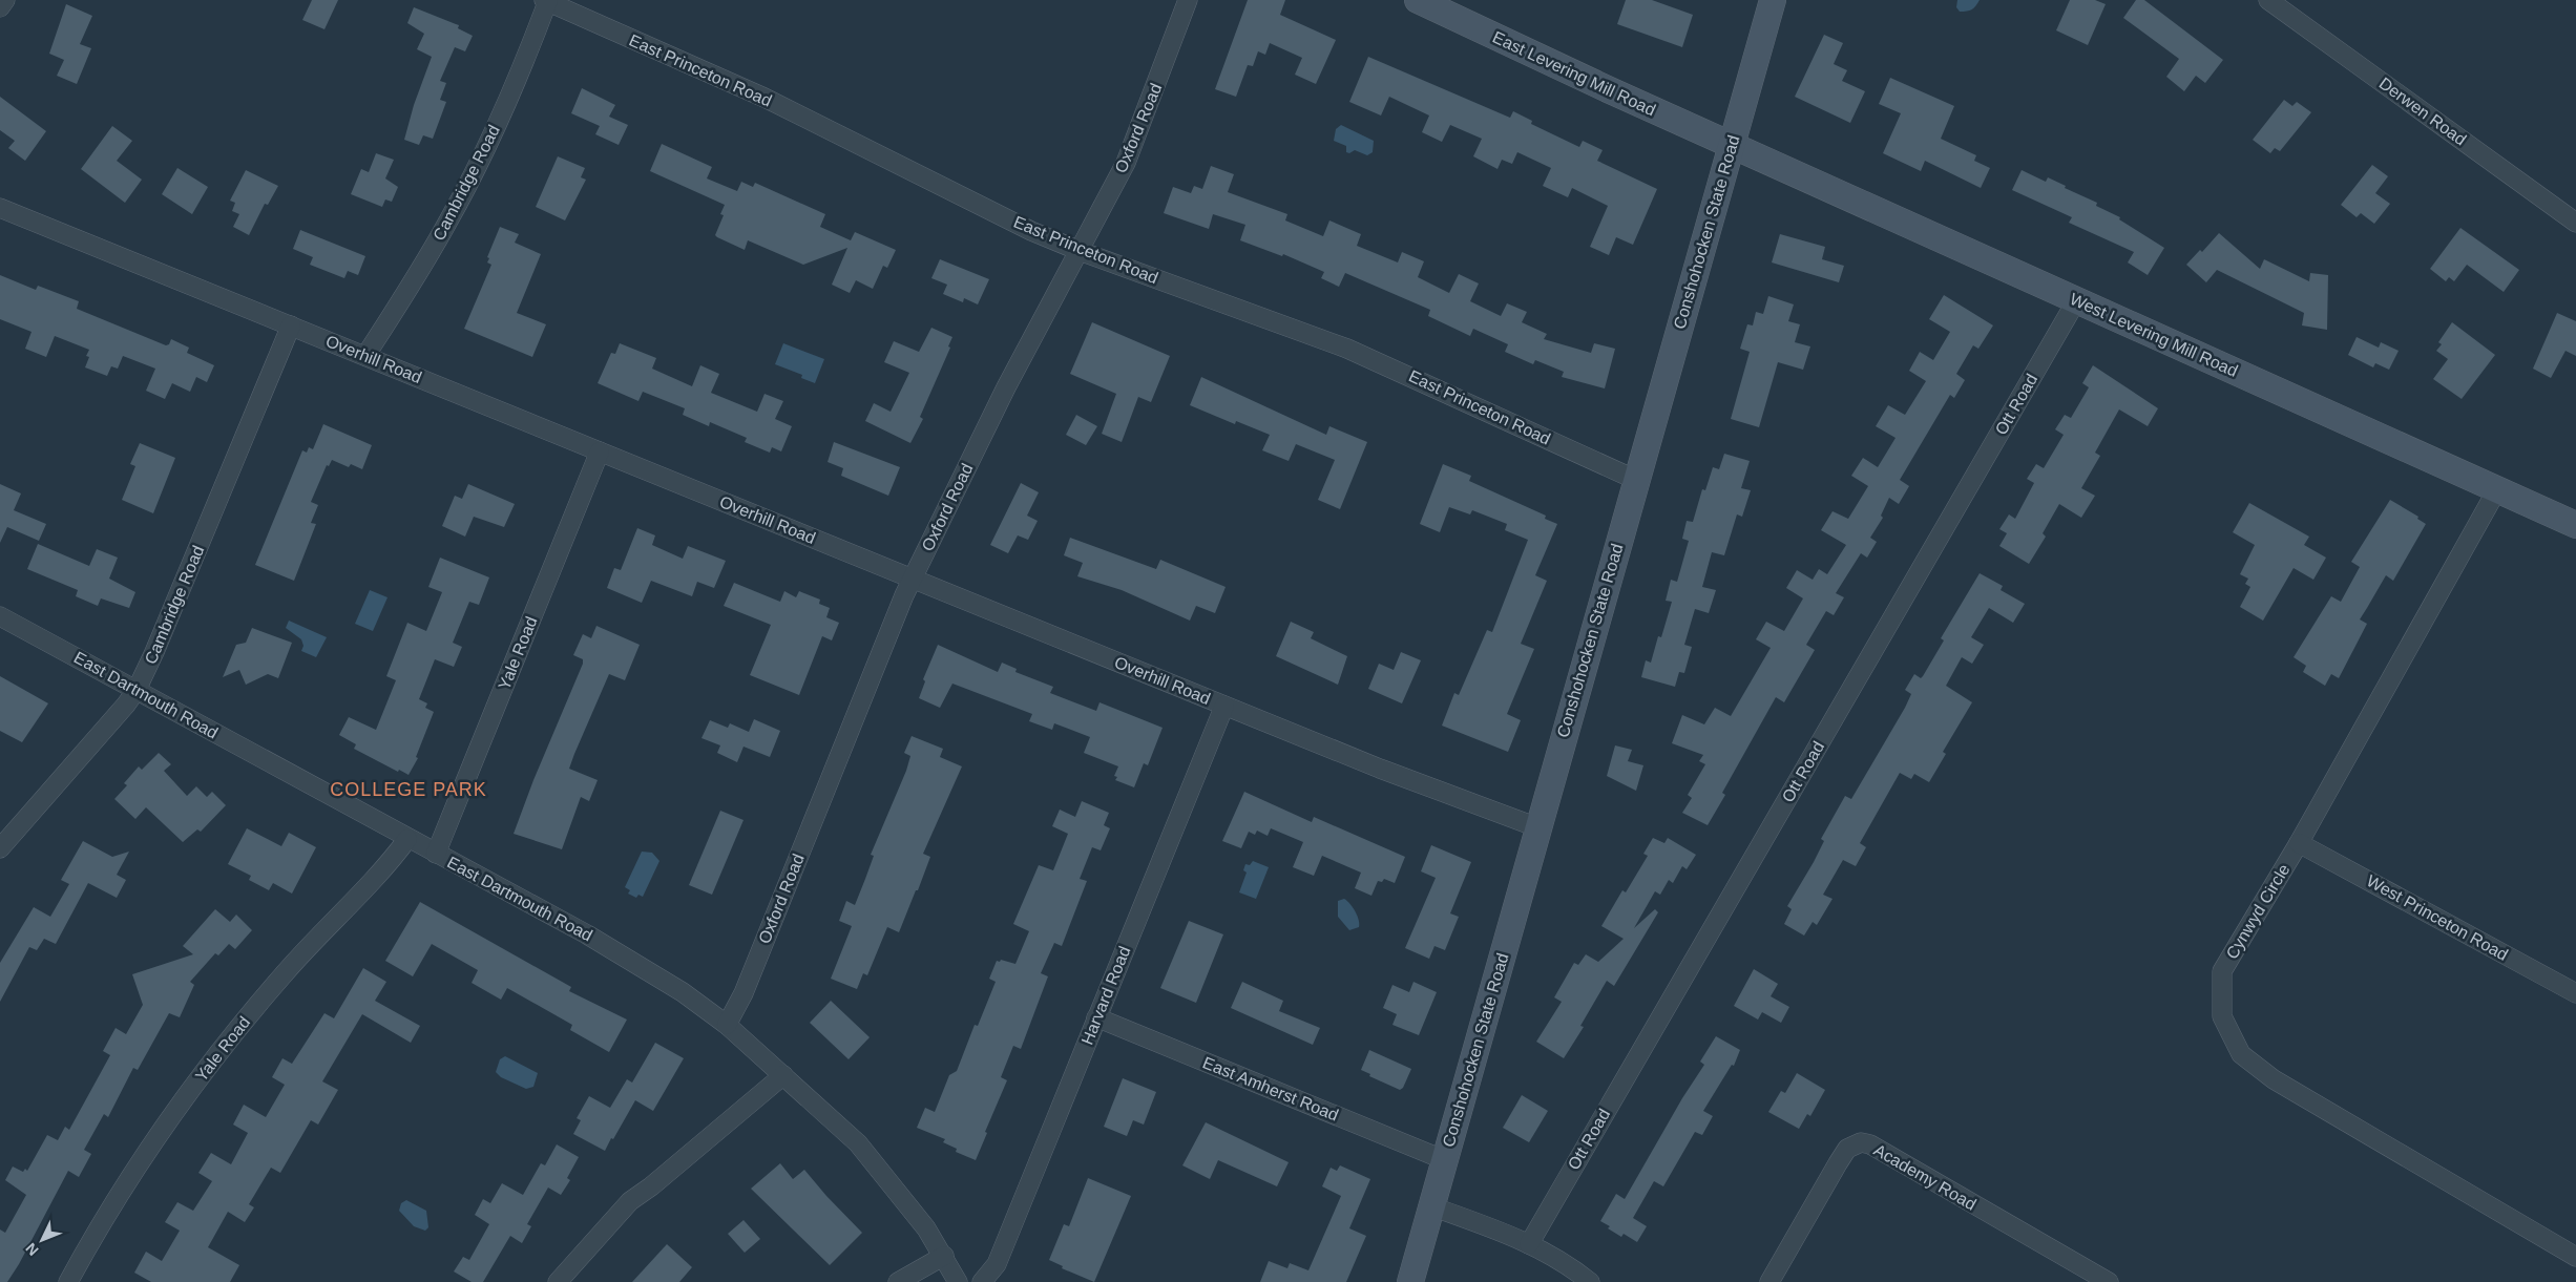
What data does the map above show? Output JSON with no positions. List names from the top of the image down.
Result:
{
  "streets": {
    "main road": ["East Levering Mill Road", "Conshohocken State Road", "West Levering Mill Road"],
    "street": [
      "East Princeton Road",
      "Derwen Road",
      "Oxford Road",
      "Cambridge Road",
      "Overhill Road",
      "Ott Road",
      "Yale Road",
      "East Dartmouth Road",
      "Cynwyd Circle",
      "West Princeton Road",
      "Harvard Road",
      "East Amherst Road",
      "Academy Road"
    ]
  },
  "crossings": [
    ["East Princeton Road", "Oxford Road"],
    ["East Princeton Road", "Cambridge Road"],
    ["East Princeton Road", "Conshohocken State Road"],
    ["East Levering Mill Road", "Conshohocken State Road"],
    ["East Levering Mill Road", "West Levering Mill Road"],
    ["Oxford Road", "Overhill Road"],
    ["Oxford Road", "East Dartmouth Road"],
    ["Cambridge Road", "Overhill Road"],
    ["Cambridge Road", "East Dartmouth Road"],
    ["Conshohocken State Road", "West Levering Mill Road"],
    ["Conshohocken State Road", "Overhill Road"],
    ["Conshohocken State Road", "East Amherst Road"],
    ["West Levering Mill Road", "Ott Road"],
    ["West Levering Mill Road", "Cynwyd Circle"],
    ["Overhill Road", "Yale Road"],
    ["Overhill Road", "Harvard Road"],
    ["Yale Road", "East Dartmouth Road"],
    ["Cynwyd Circle", "West Princeton Road"],
    ["Harvard Road", "East Amherst Road"]
  ],
  "districts": ["COLLEGE PARK"],
  "north": "bottom left"
}
